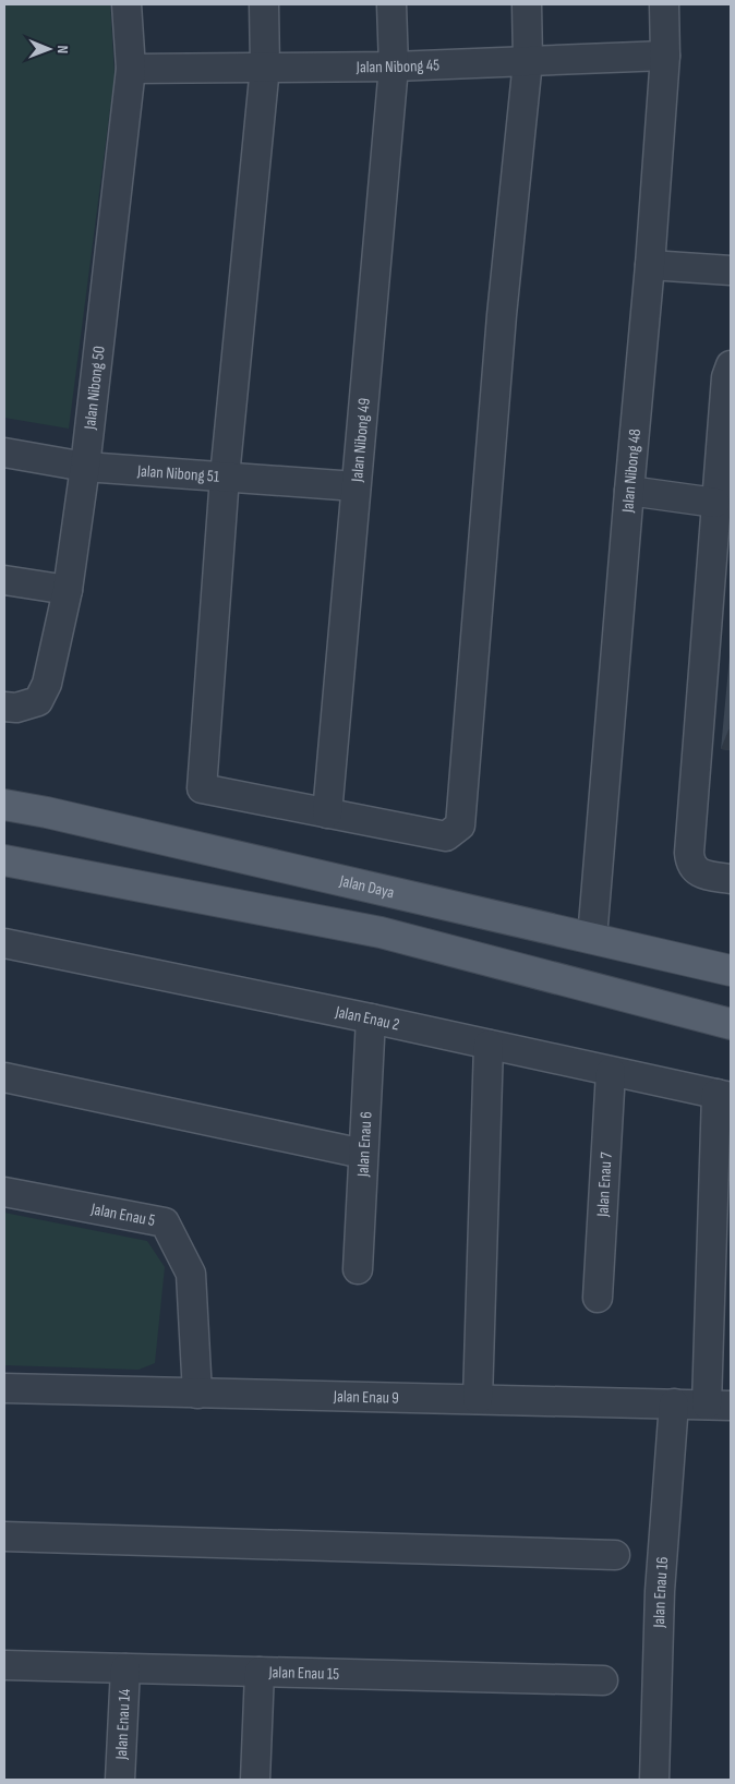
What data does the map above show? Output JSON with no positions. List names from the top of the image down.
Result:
{
  "streets": {
    "main road": ["Jalan Daya"],
    "street": [
      "Jalan Nibong 45",
      "Jalan Nibong 50",
      "Jalan Nibong 49",
      "Jalan Nibong 48",
      "Jalan Nibong 51",
      "Jalan Enau 2",
      "Jalan Enau 6",
      "Jalan Enau 7",
      "Jalan Enau 5",
      "Jalan Enau 9",
      "Jalan Enau 16",
      "Jalan Enau 15",
      "Jalan Enau 14"
    ]
  },
  "crossings": [
    ["Jalan Nibong 45", "Jalan Nibong 50"],
    ["Jalan Nibong 45", "Jalan Nibong 49"],
    ["Jalan Nibong 45", "Jalan Nibong 48"],
    ["Jalan Nibong 50", "Jalan Nibong 51"],
    ["Jalan Nibong 49", "Jalan Nibong 51"],
    ["Jalan Nibong 48", "Jalan Daya"],
    ["Jalan Enau 2", "Jalan Enau 6"],
    ["Jalan Enau 2", "Jalan Enau 7"],
    ["Jalan Enau 5", "Jalan Enau 9"],
    ["Jalan Enau 9", "Jalan Enau 16"],
    ["Jalan Enau 15", "Jalan Enau 14"]
  ],
  "north": "right"
}
